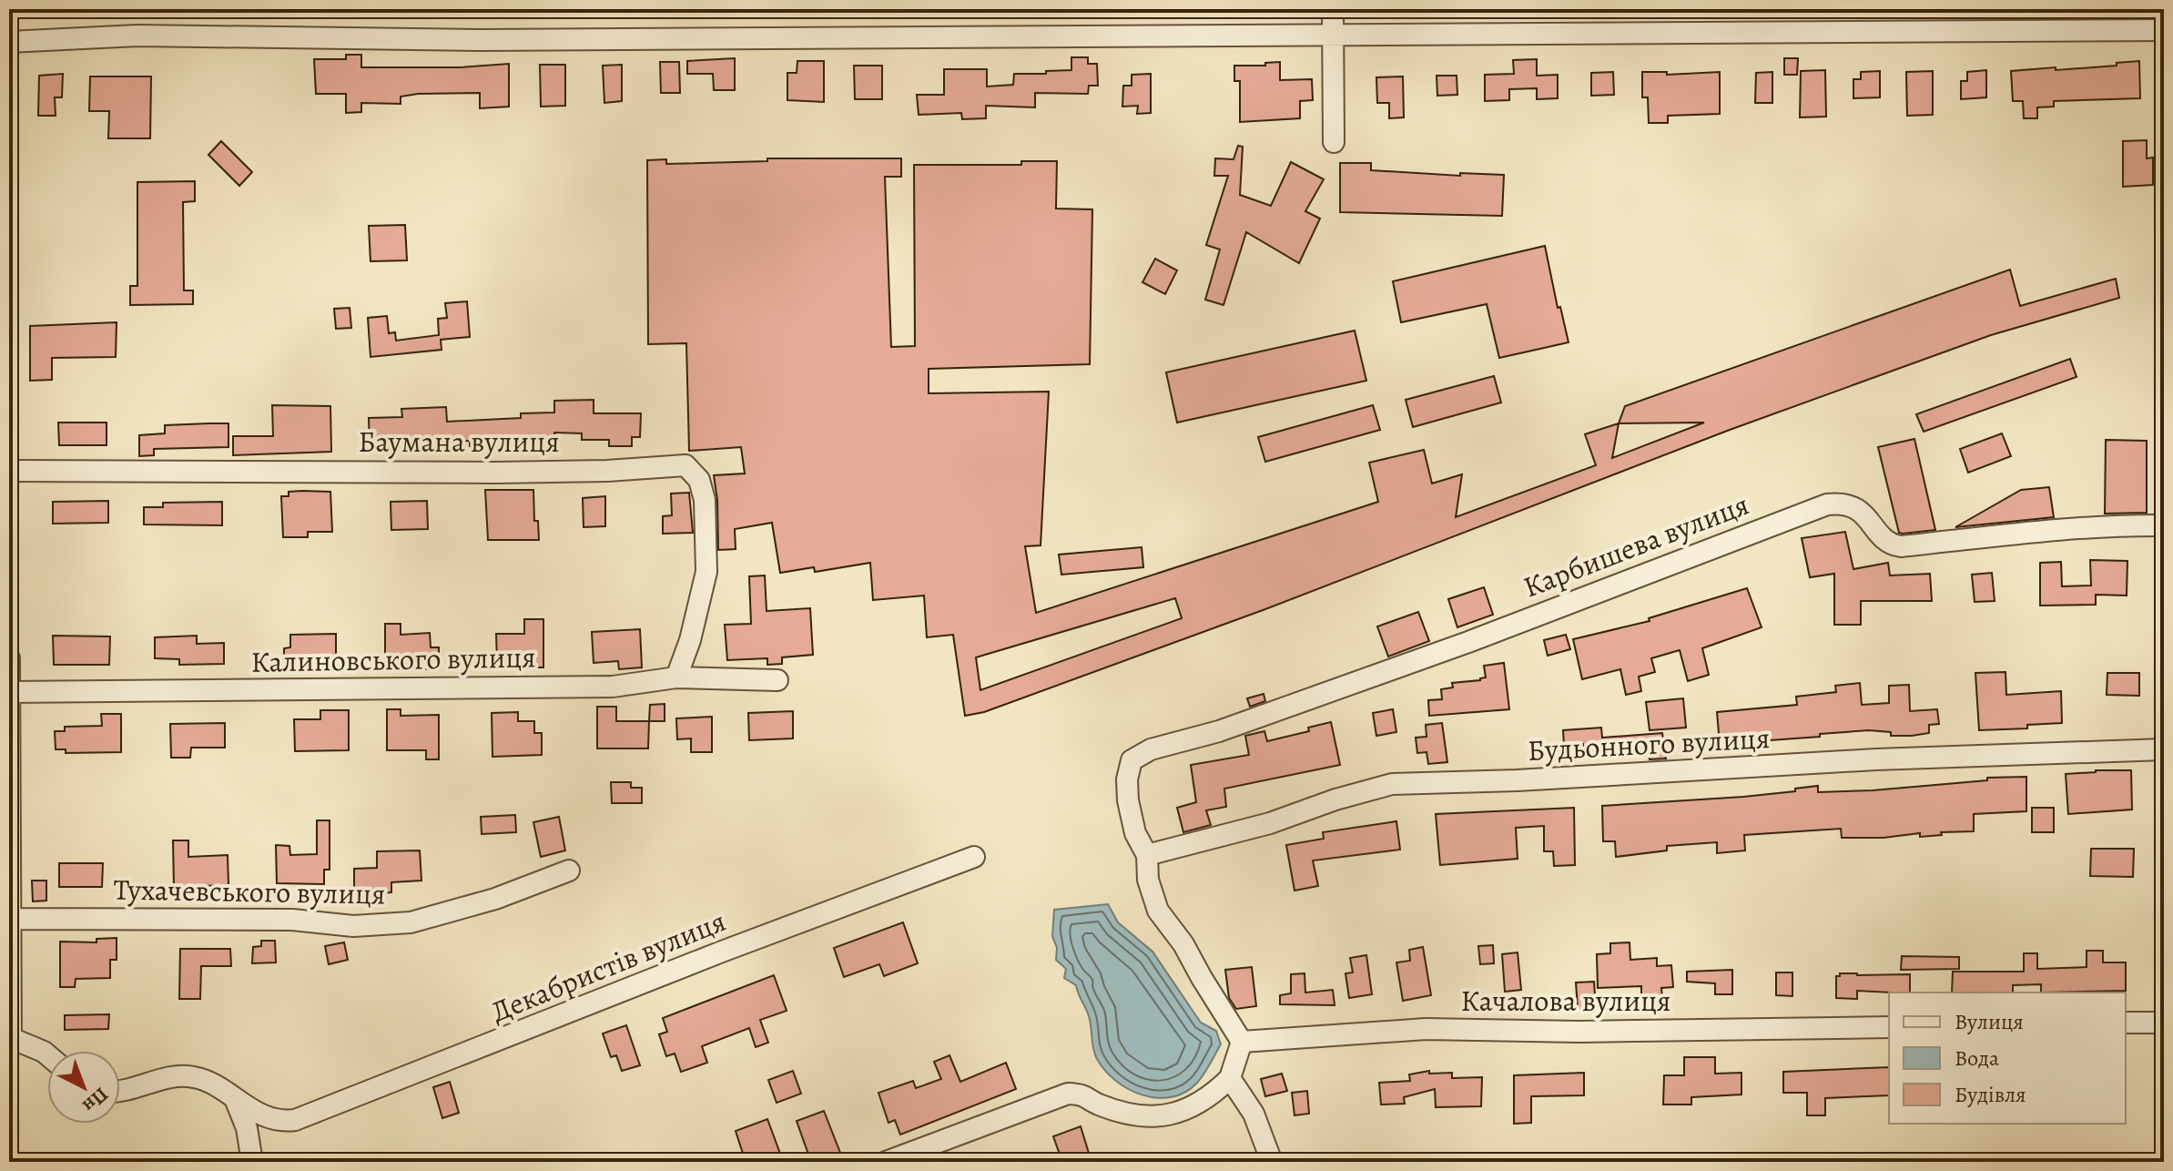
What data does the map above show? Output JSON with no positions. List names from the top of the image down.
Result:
{
  "streets": {
    "street": [
      "Баумана вулиця",
      "Карбишева вулиця",
      "Калиновського вулиця",
      "Будьонного вулиця",
      "Тухачевського вулиця",
      "Декабристів вулиця",
      "Качалова вулиця"
    ]
  },
  "crossings": [
    ["Баумана вулиця", "Калиновського вулиця"],
    ["Карбишева вулиця", "Будьонного вулиця"]
  ],
  "legend": ["Вулиця", "Вода", "Будівля"],
  "north": "bottom right"
}
